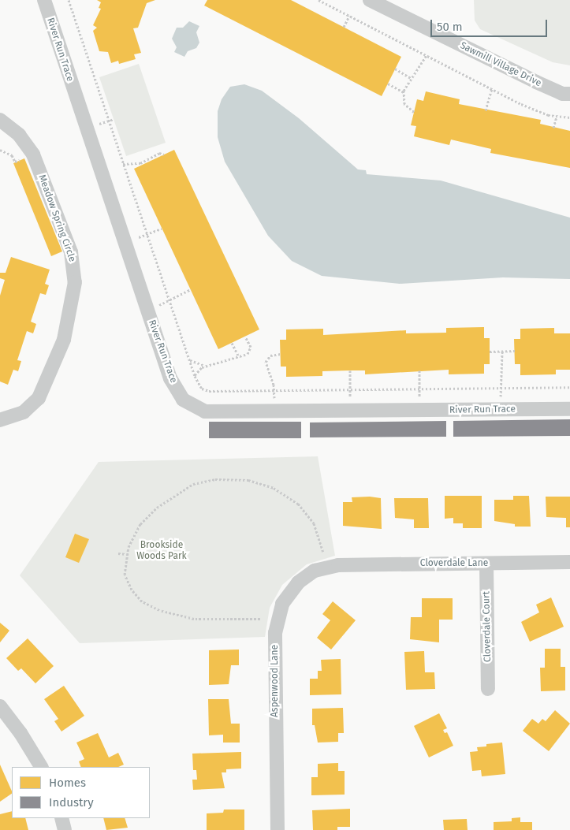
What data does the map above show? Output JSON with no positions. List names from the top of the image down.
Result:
{
  "streets": {
    "street": [
      "River Run Trace",
      "Sawmill Village Drive",
      "Meadow Spring Circle",
      "Cloverdale Lane",
      "Cloverdale Court",
      "Aspenwood Lane"
    ]
  },
  "crossings": [
    ["Cloverdale Lane", "Cloverdale Court"],
    ["Cloverdale Lane", "Aspenwood Lane"]
  ],
  "parks": ["Brookside Woods Park"],
  "legend": ["Homes", "Industry"],
  "scale_bar": "50 m"
}
